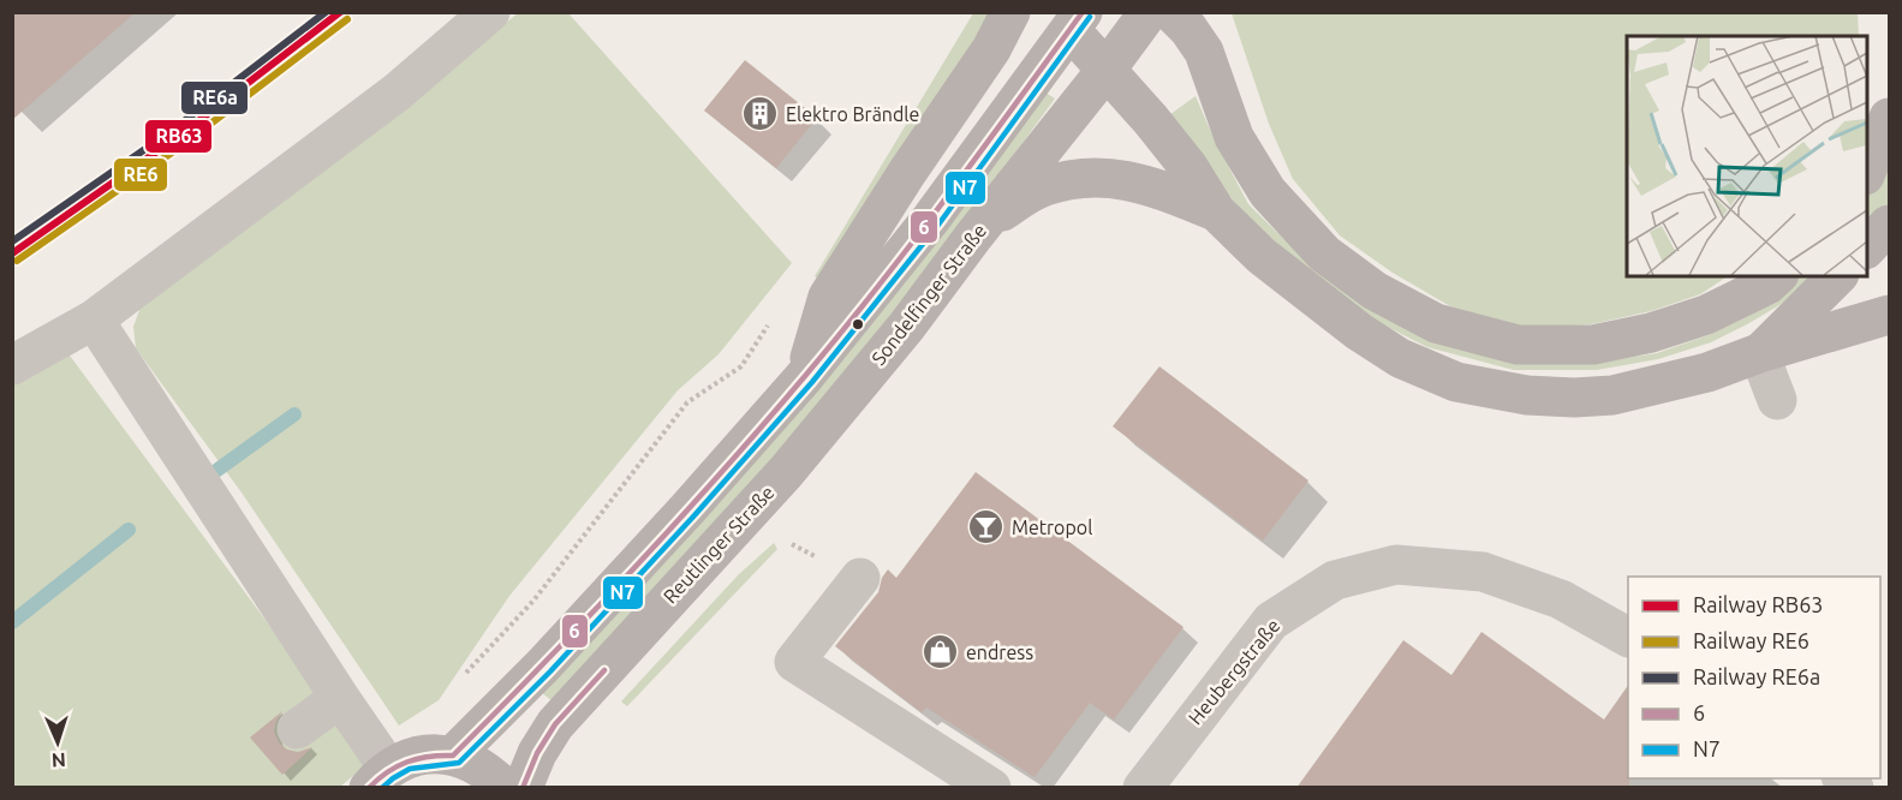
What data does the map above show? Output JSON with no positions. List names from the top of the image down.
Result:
{
  "streets": {
    "main road": ["Sondelfinger Straße", "Reutlinger Straße"],
    "street": ["Heubergstraße"]
  },
  "crossings": [
    ["Sondelfinger Straße", "Reutlinger Straße"]
  ],
  "places": {
    "building": ["Elektro Brändle"],
    "bar": ["Metropol"],
    "shop": ["endress"]
  },
  "lines": [
    "rail line RB63",
    "rail line RE6a",
    "transit line 6",
    "transit line N7",
    "rail line RE6"
  ],
  "legend": [
    "Railway RB63",
    "Railway RE6",
    "Railway RE6a",
    "6",
    "N7"
  ],
  "north": "bottom"
}
